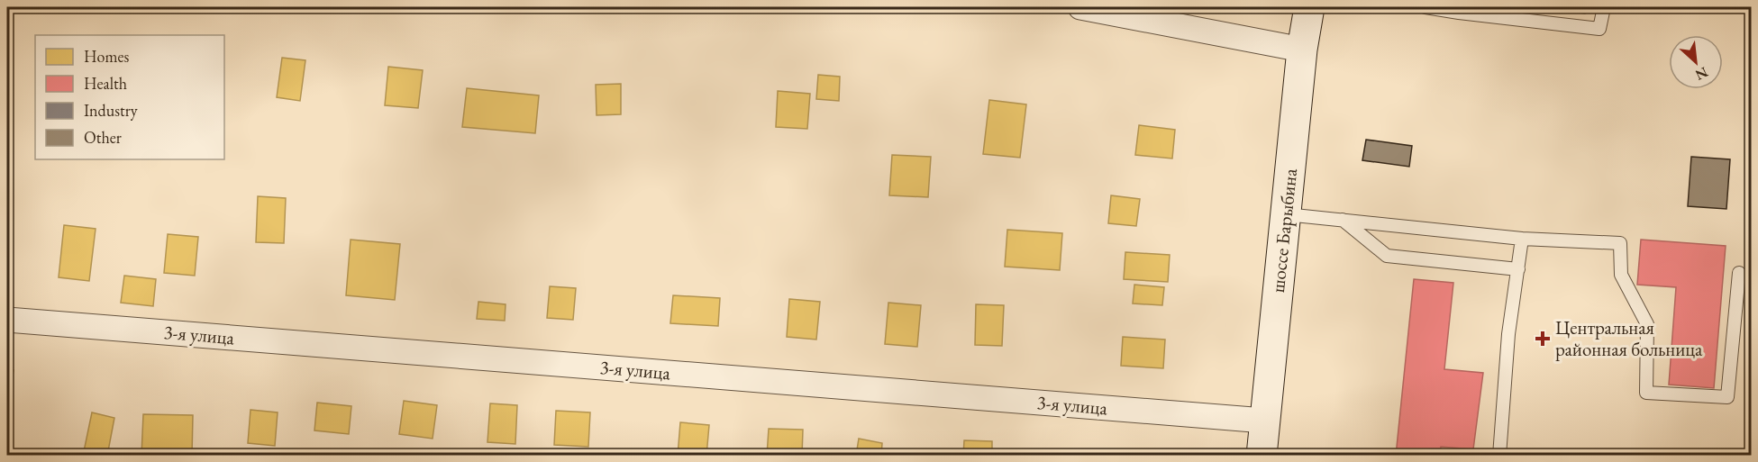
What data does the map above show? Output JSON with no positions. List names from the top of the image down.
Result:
{
  "streets": {
    "main road": ["шоссе Барыбина"],
    "street": ["3-я улица"]
  },
  "crossings": [
    ["шоссе Барыбина", "3-я улица"]
  ],
  "places": {
    "health": ["Центральная районная больница"]
  },
  "legend": [
    "Homes",
    "Health",
    "Industry",
    "Other"
  ],
  "north": "bottom right"
}
